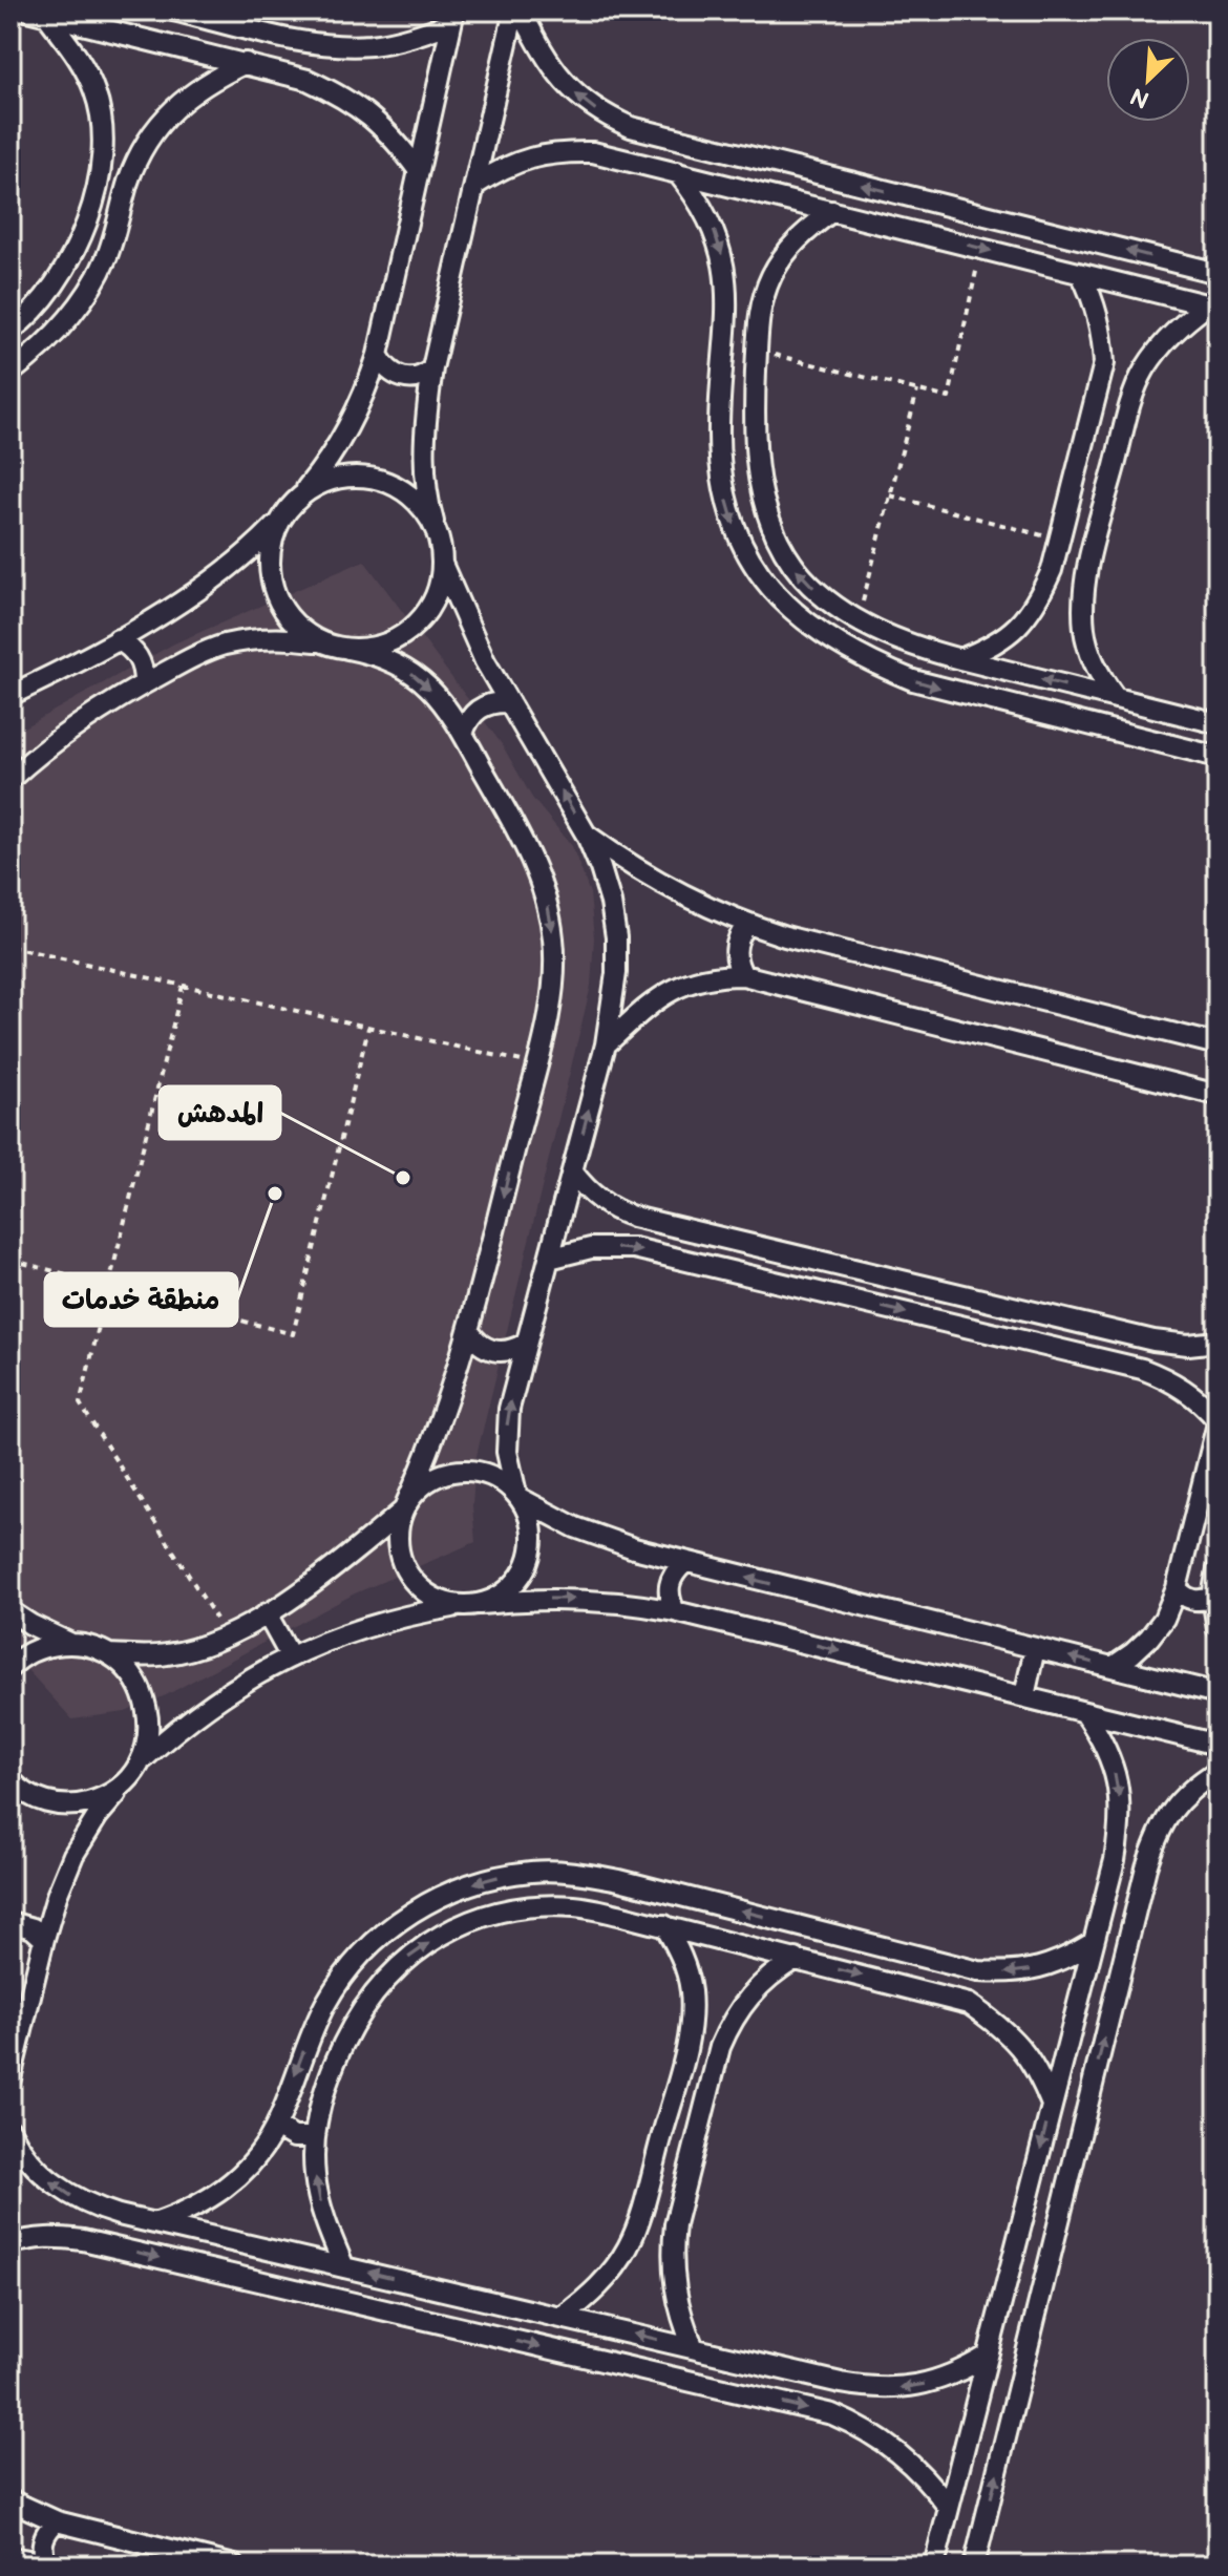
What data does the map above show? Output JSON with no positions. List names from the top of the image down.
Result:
{
  "places": ["المدهش", "منطقة خدمات"],
  "north": "bottom left"
}
